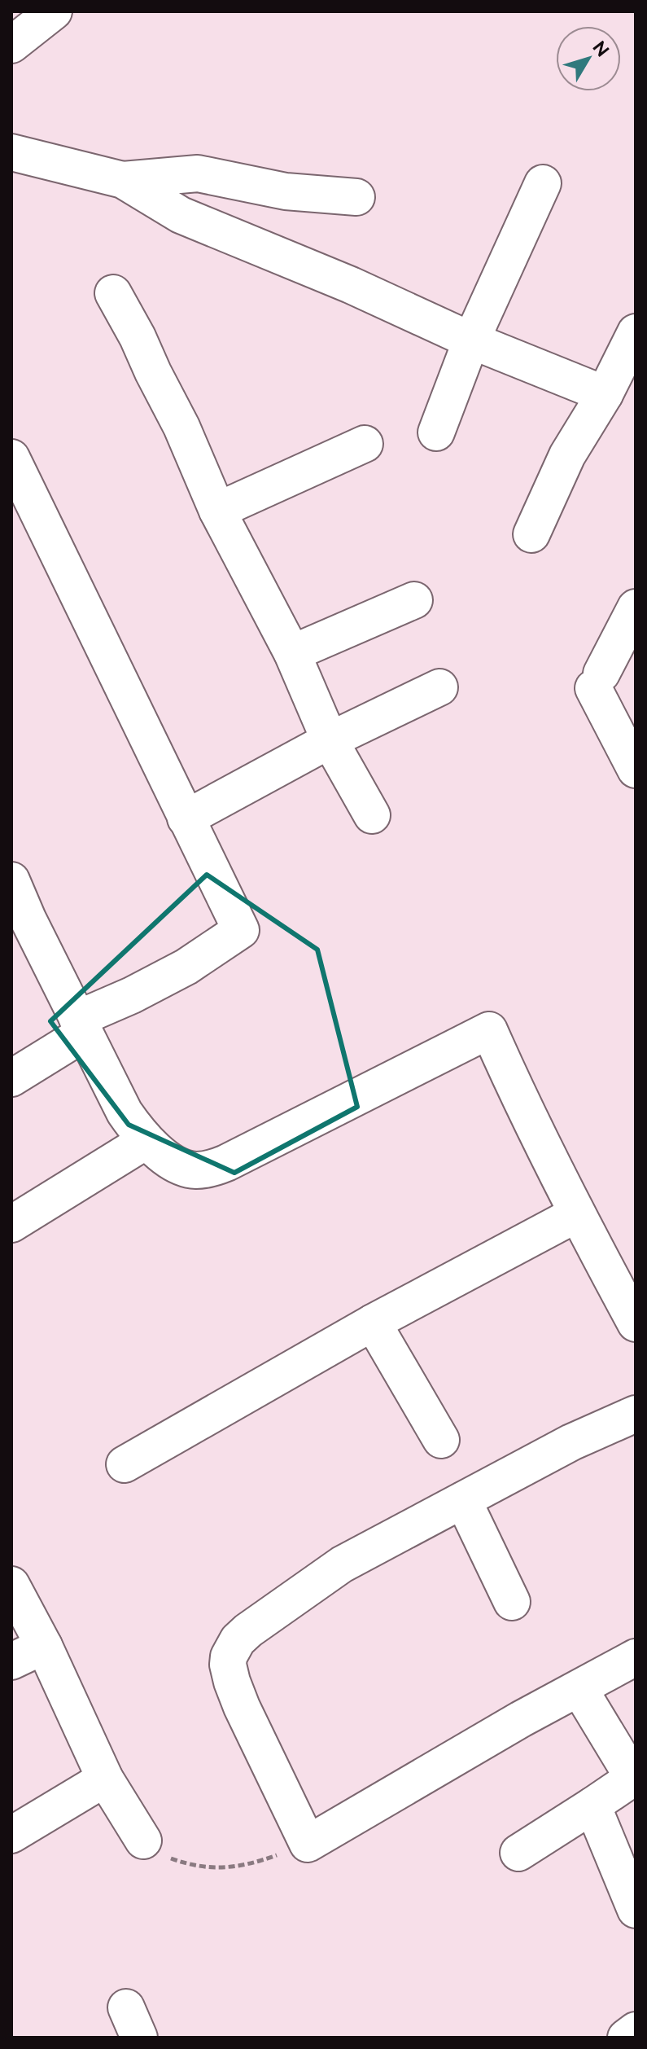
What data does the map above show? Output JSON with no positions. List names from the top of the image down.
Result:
{
  "north": "top right"
}
